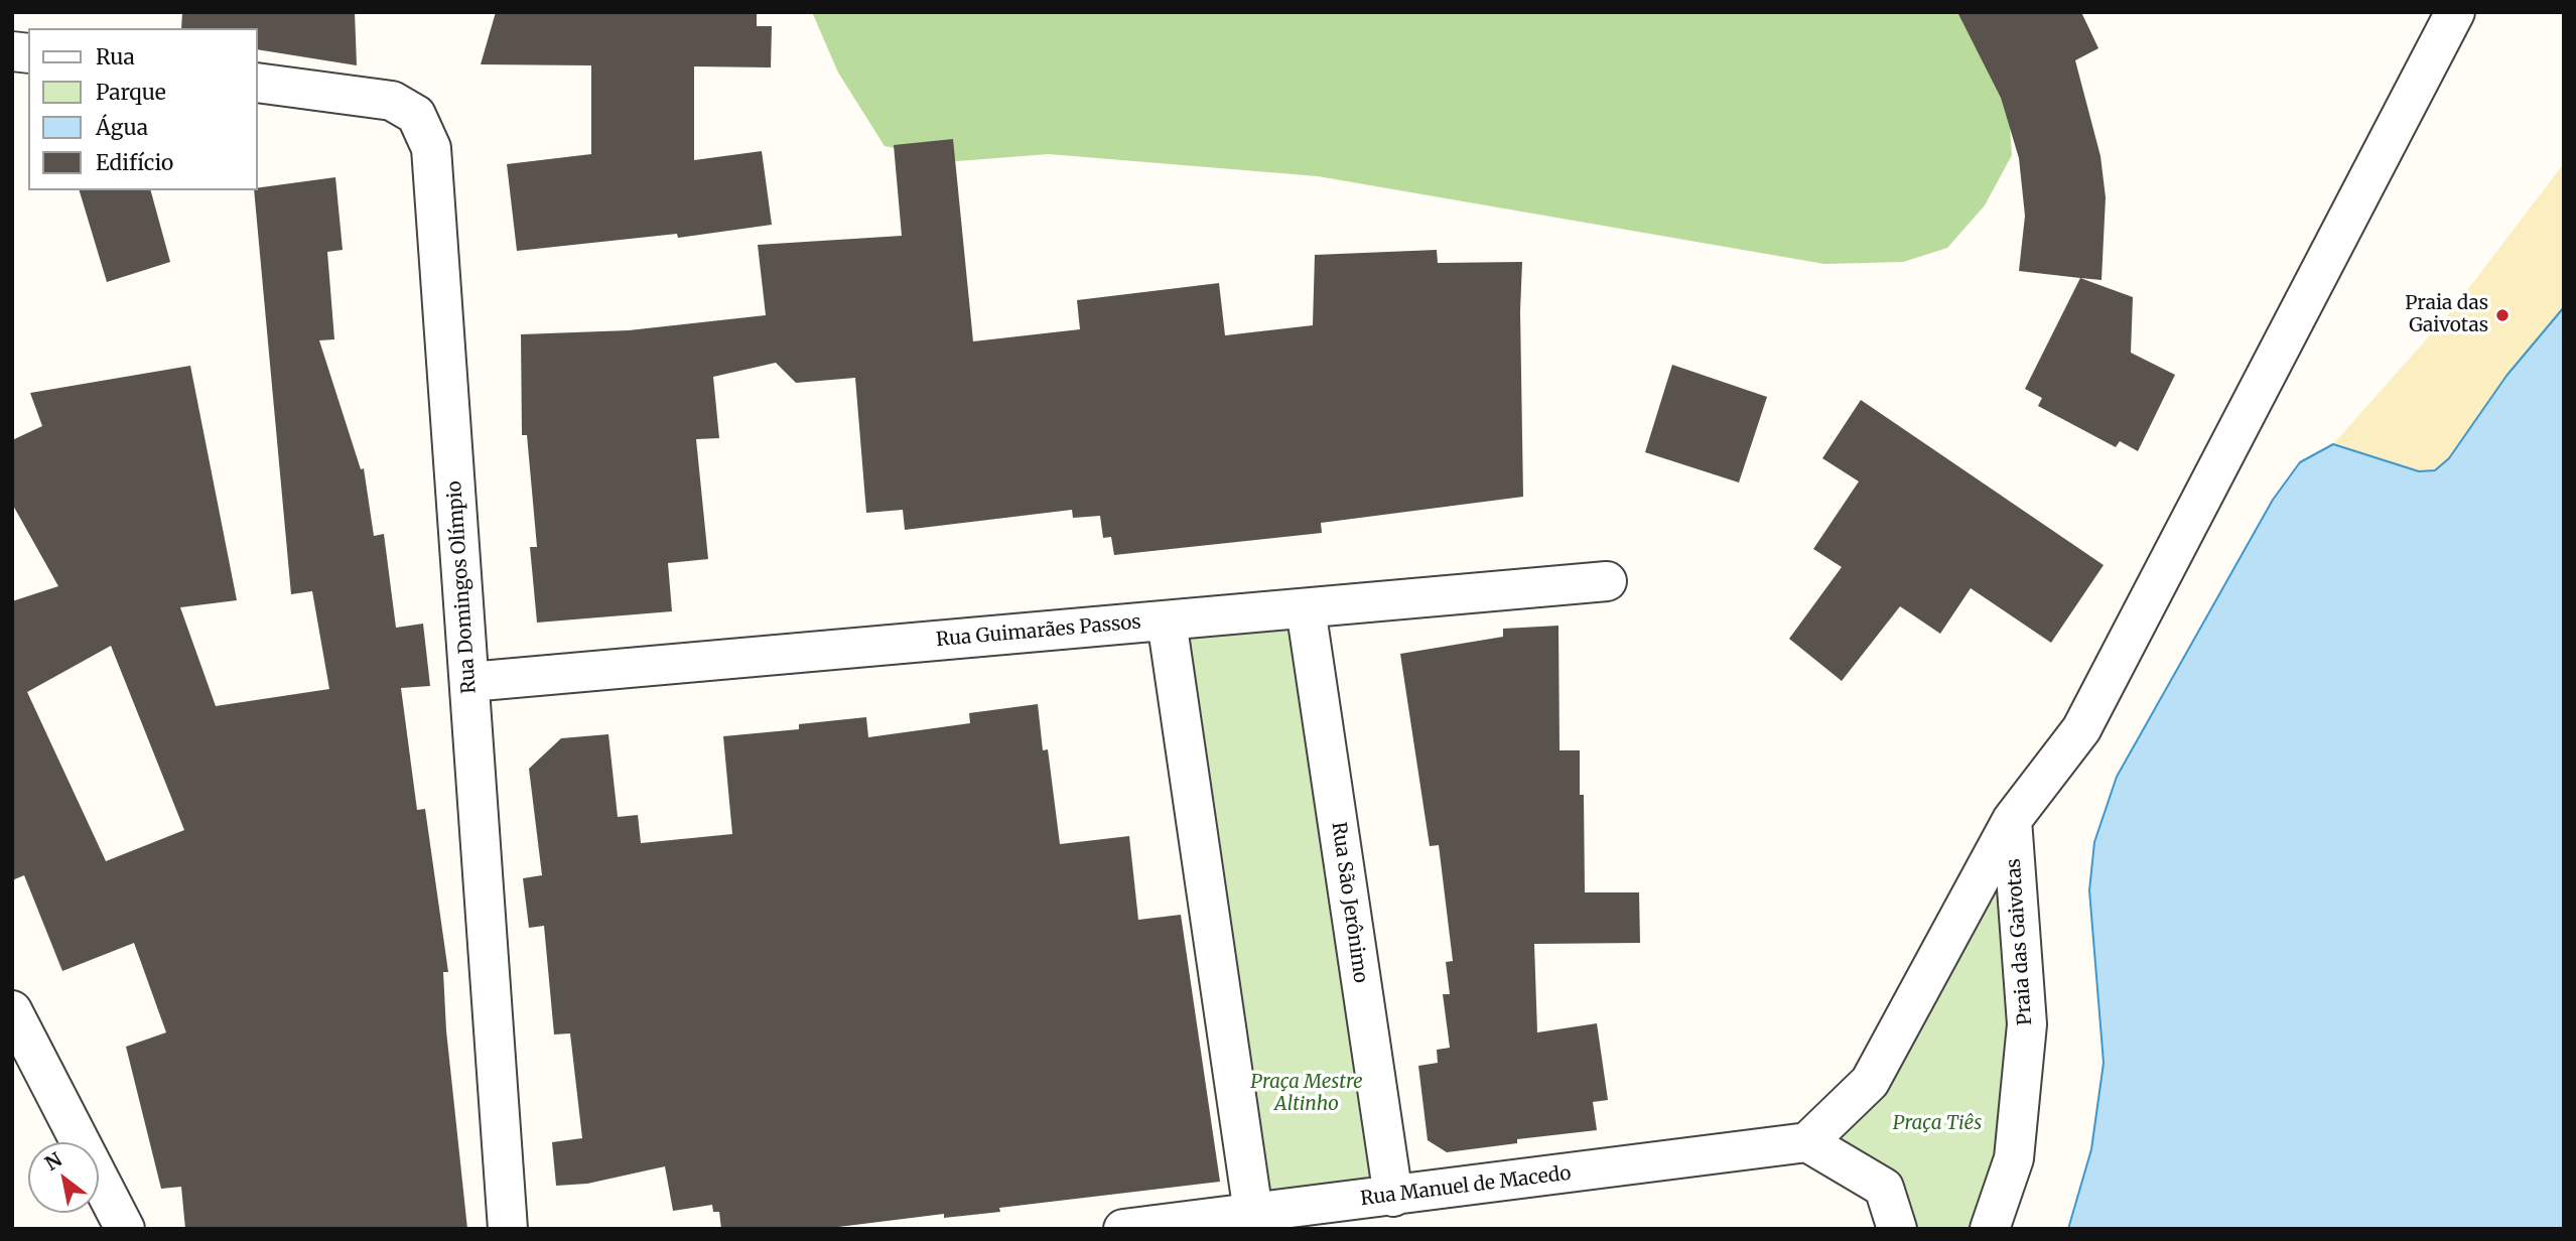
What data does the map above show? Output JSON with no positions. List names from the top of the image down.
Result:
{
  "streets": {
    "street": [
      "Rua Domingos Olímpio",
      "Rua Guimarães Passos",
      "Rua São Jerônimo",
      "Praia das Gaivotas",
      "Rua Manuel de Macedo"
    ]
  },
  "crossings": [
    ["Rua Domingos Olímpio", "Rua Guimarães Passos"],
    ["Rua Guimarães Passos", "Rua São Jerônimo"],
    ["Rua São Jerônimo", "Rua Manuel de Macedo"],
    ["Praia das Gaivotas", "Rua Manuel de Macedo"]
  ],
  "parks": ["Praça Mestre Altinho", "Praça Tiês"],
  "places": ["Praia das Gaivotas"],
  "legend": [
    "Rua",
    "Parque",
    "Água",
    "Edifício"
  ],
  "north": "top left"
}
